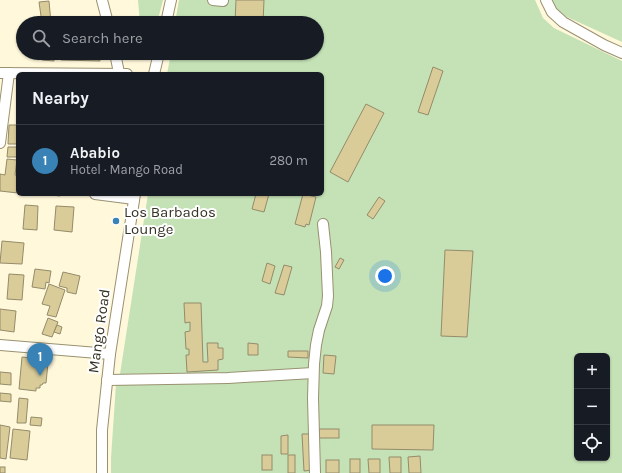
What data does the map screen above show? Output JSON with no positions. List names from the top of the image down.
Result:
{
  "streets": {
    "street": ["Mango Road"]
  },
  "places": ["Los Barbados Lounge"],
  "page": {
    "search": "Search here",
    "heading": "Nearby",
    "list": [
      {
        "mark": "1",
        "name": "Ababio",
        "note": "Hotel · Mango Road",
        "value": "280 m"
      }
    ],
    "pins": "1",
    "map_buttons": ["+", "−"]
  }
}
